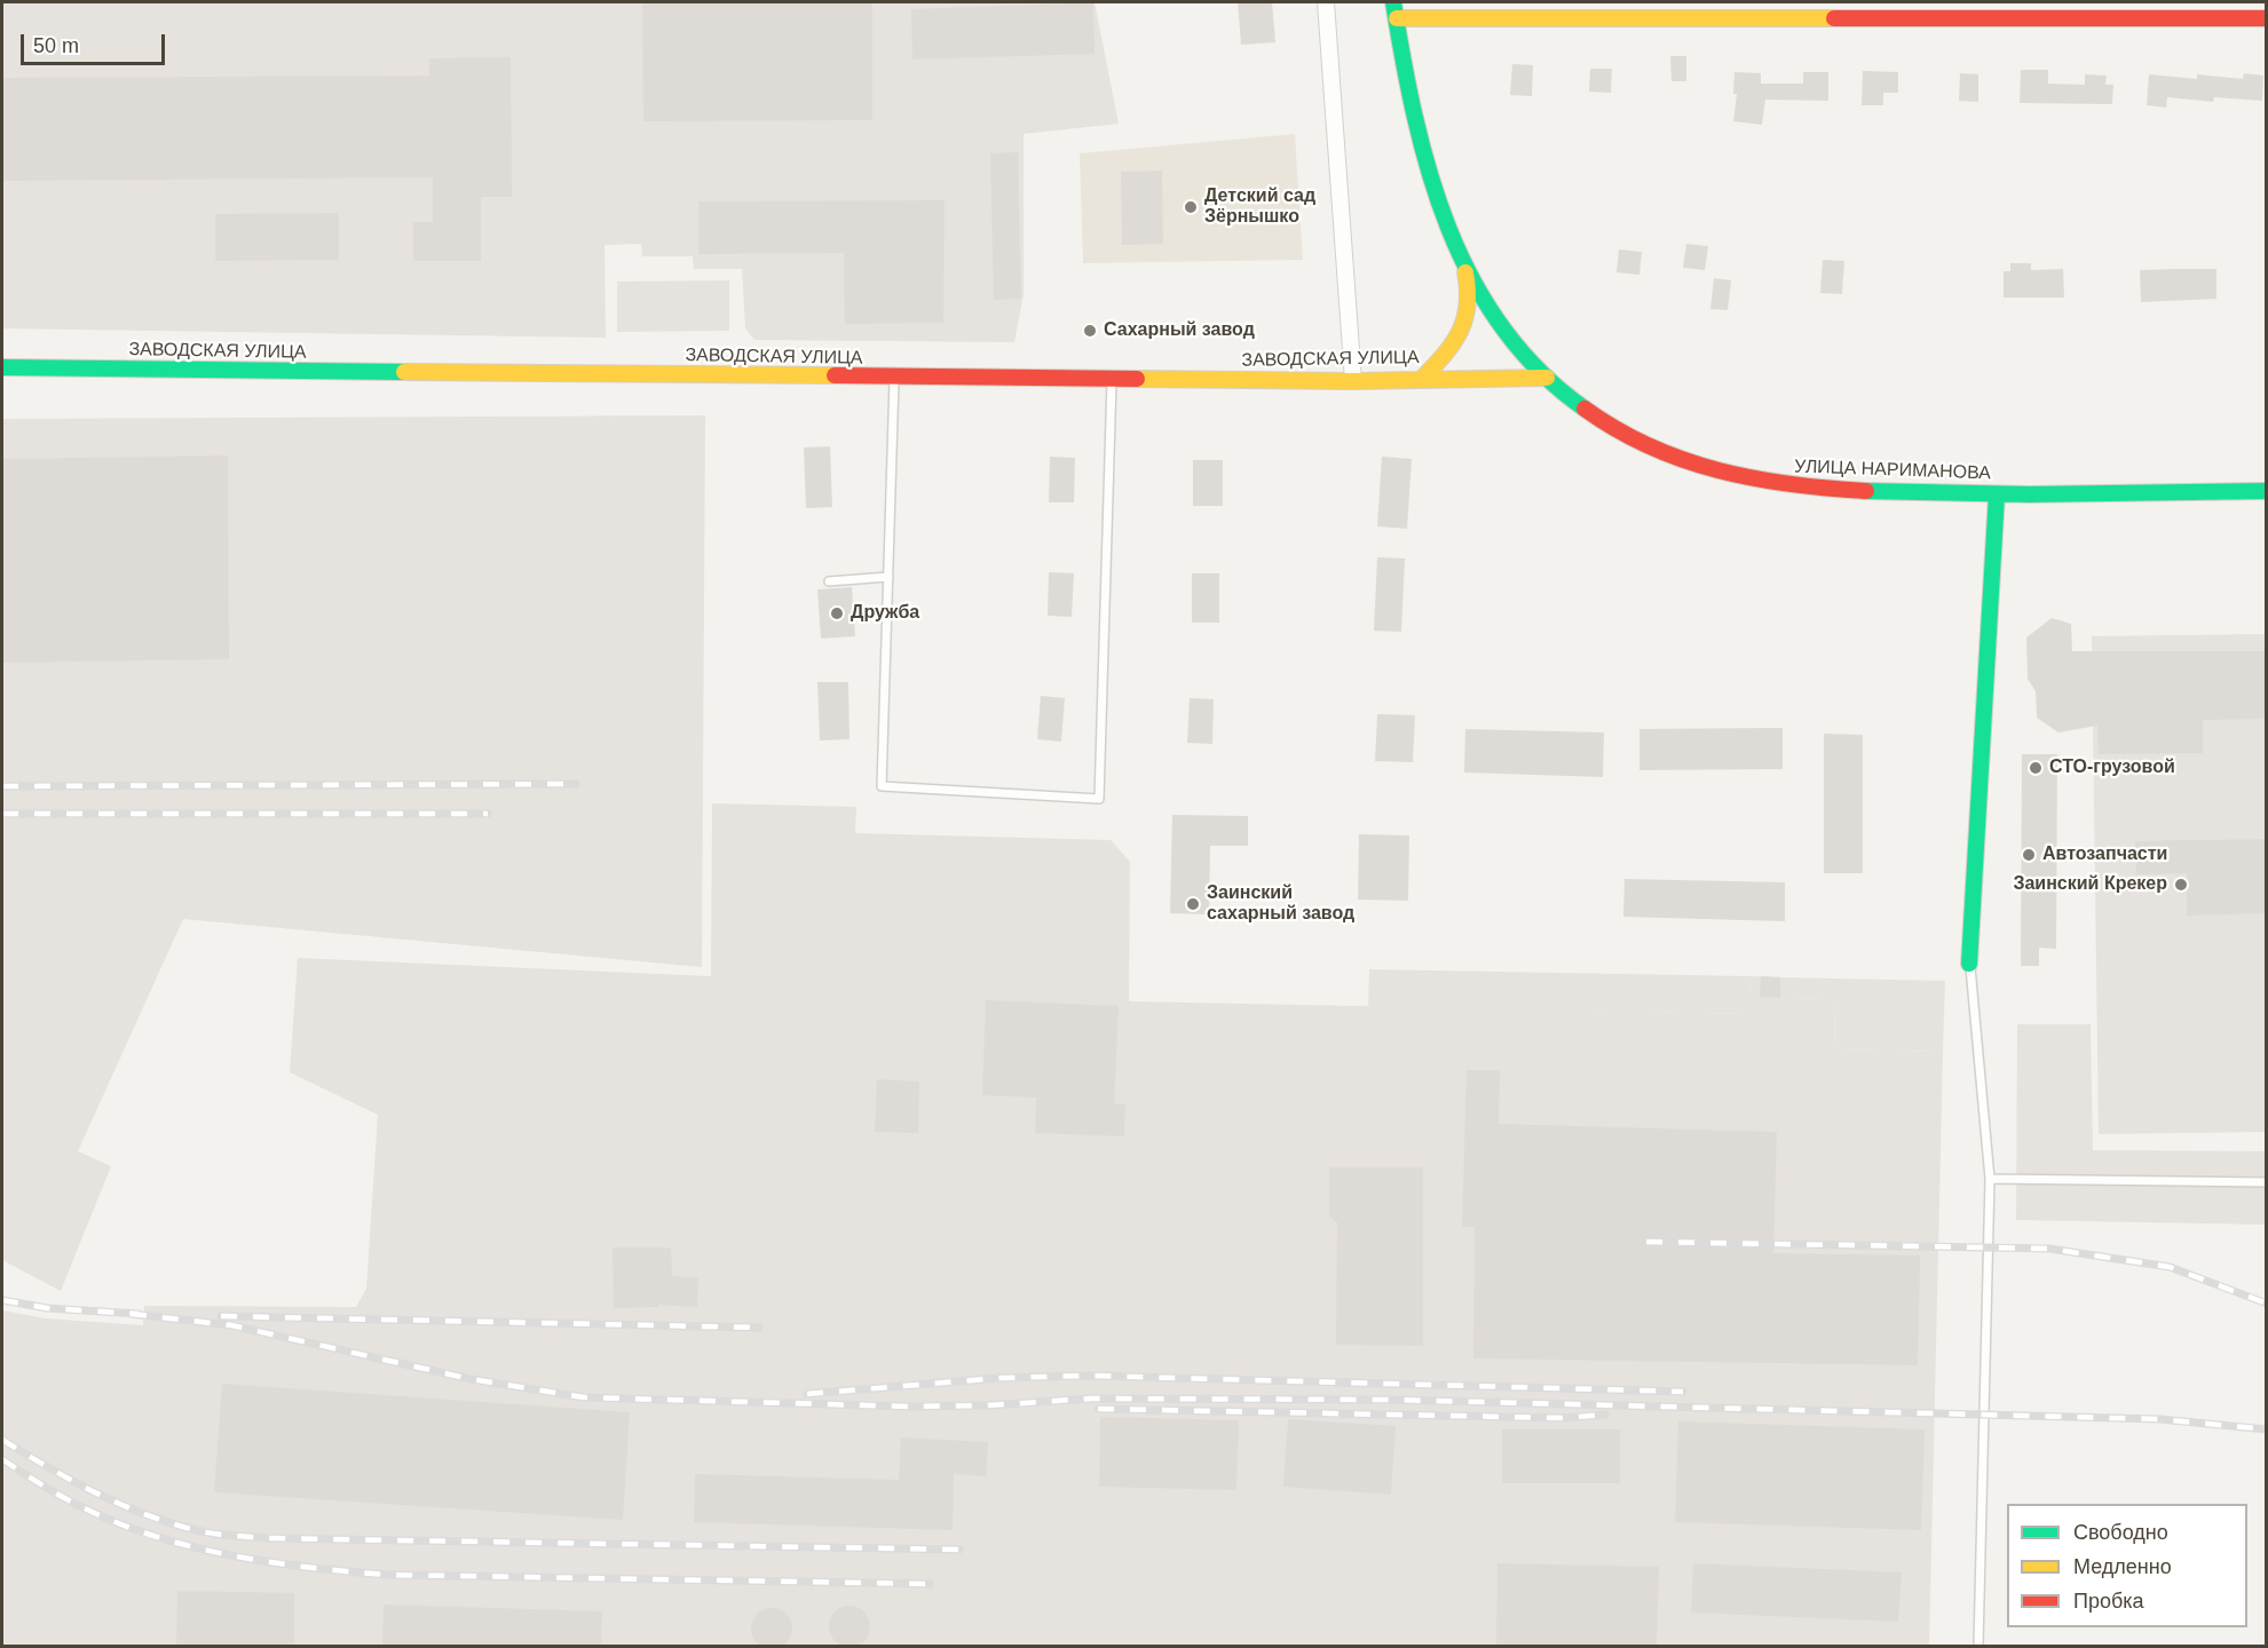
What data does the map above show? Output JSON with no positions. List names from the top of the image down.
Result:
{
  "streets": {
    "main road": ["ЗАВОДСКАЯ УЛИЦА", "УЛИЦА НАРИМАНОВА"]
  },
  "crossings": [
    ["ЗАВОДСКАЯ УЛИЦА", "УЛИЦА НАРИМАНОВА"]
  ],
  "places": [
    "Детский сад Зёрнышко",
    "Сахарный завод",
    "Дружба",
    "СТО-грузовой",
    "Автозапчасти",
    "Заинский Крекер",
    "Заинский сахарный завод"
  ],
  "legend": ["Свободно", "Медленно", "Пробка"],
  "scale_bar": "50 m"
}
